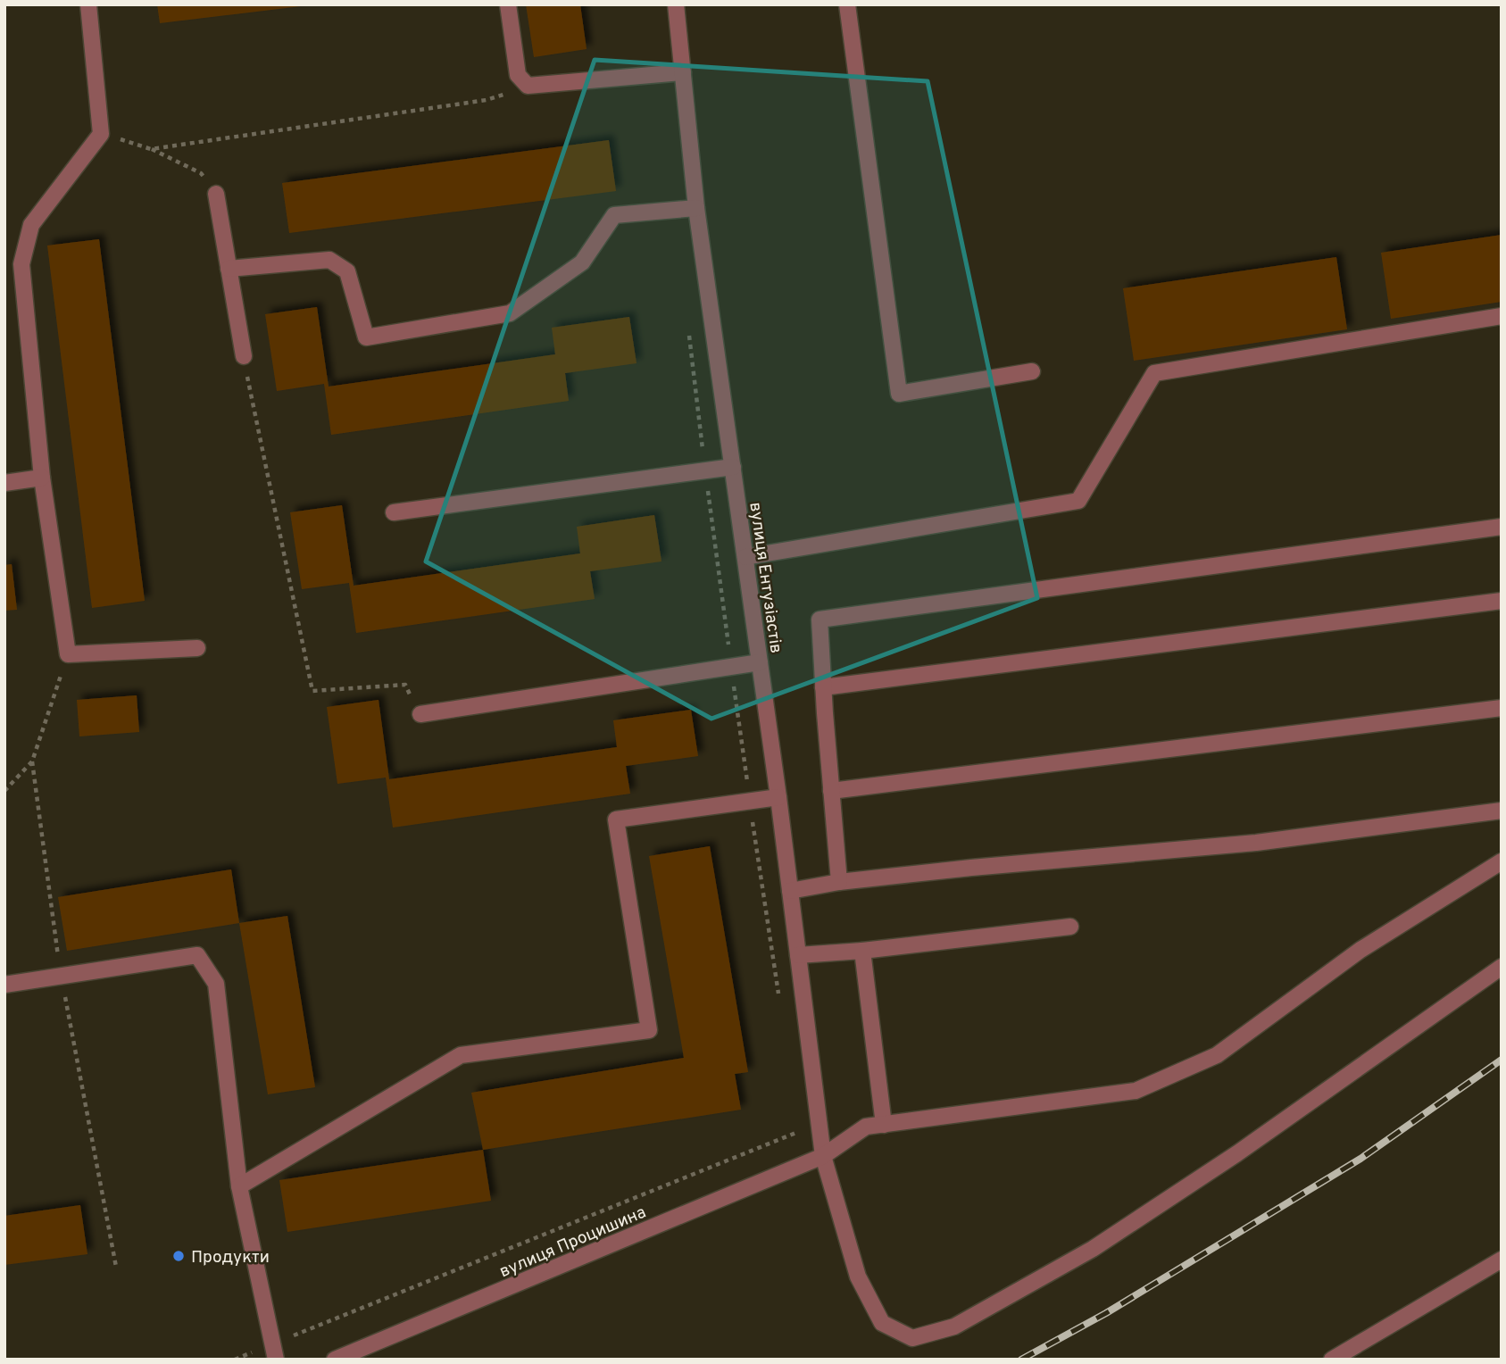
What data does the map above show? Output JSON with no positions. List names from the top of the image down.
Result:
{
  "streets": {
    "street": ["вулиця Ентузіастів", "вулиця Процишина"]
  },
  "crossings": [
    ["вулиця Ентузіастів", "вулиця Процишина"]
  ],
  "places": ["Продукти"]
}
